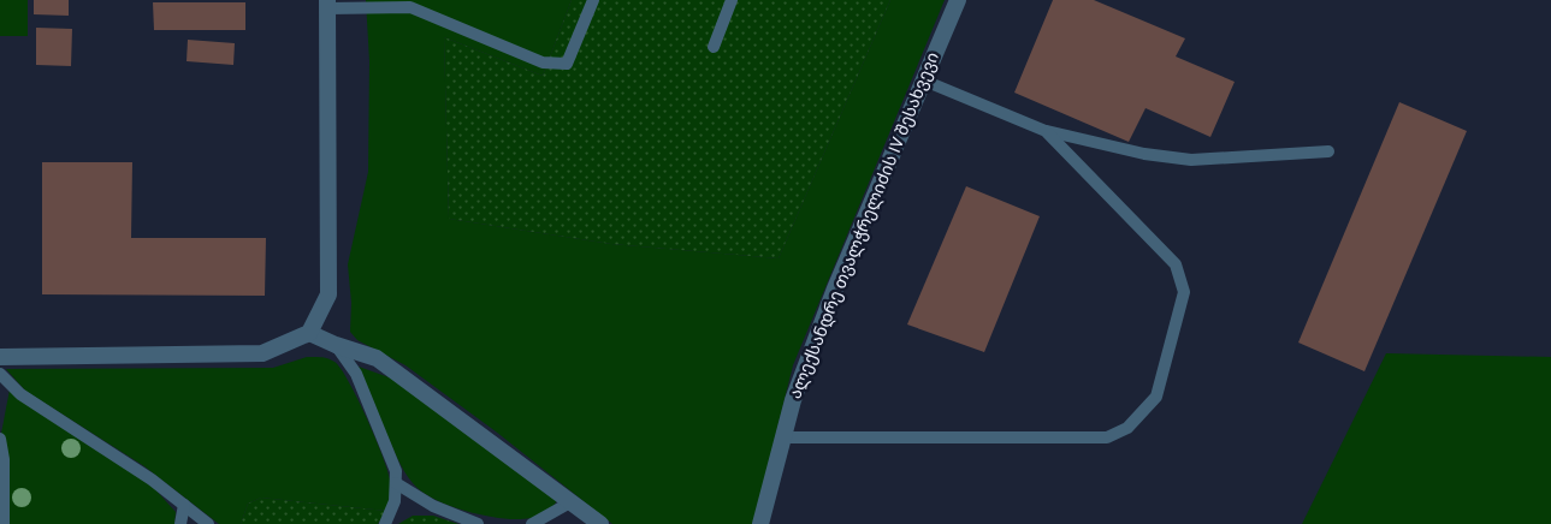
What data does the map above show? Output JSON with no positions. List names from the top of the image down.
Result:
{
  "streets": {
    "street": ["ალექსანდრე თვალჭრელიძის IV შესახვევი"]
  }
}
